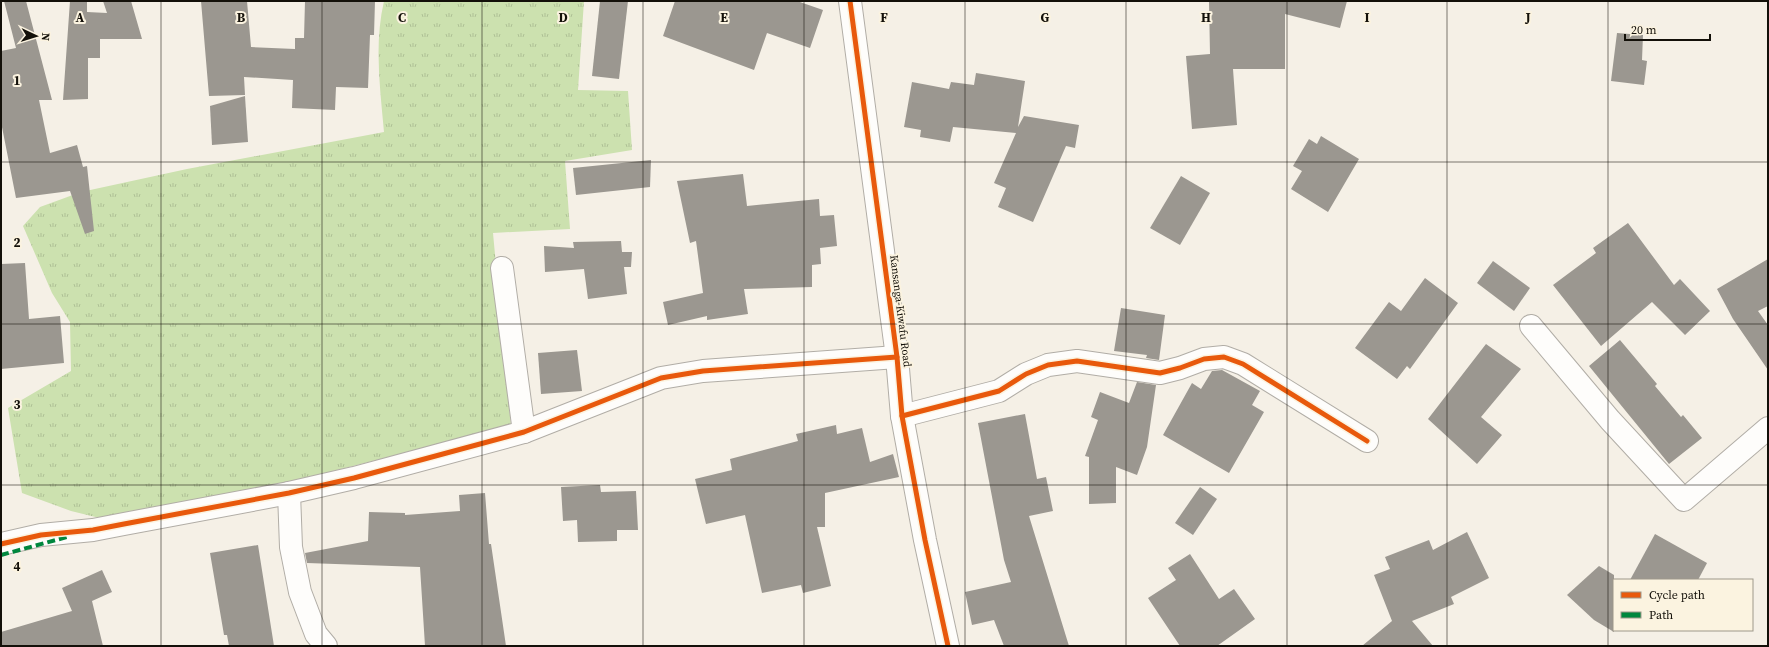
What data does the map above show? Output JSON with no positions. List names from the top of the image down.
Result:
{
  "streets": {
    "street": ["Kansanga-Kiwafu Road"]
  },
  "legend": ["Cycle path", "Path"],
  "scale_bar": "20 m",
  "north": "right",
  "grid": {
    "columns": [
      "A",
      "B",
      "C",
      "D",
      "E",
      "F",
      "G",
      "H",
      "I",
      "J"
    ],
    "rows": [
      "1",
      "2",
      "3",
      "4"
    ]
  }
}
